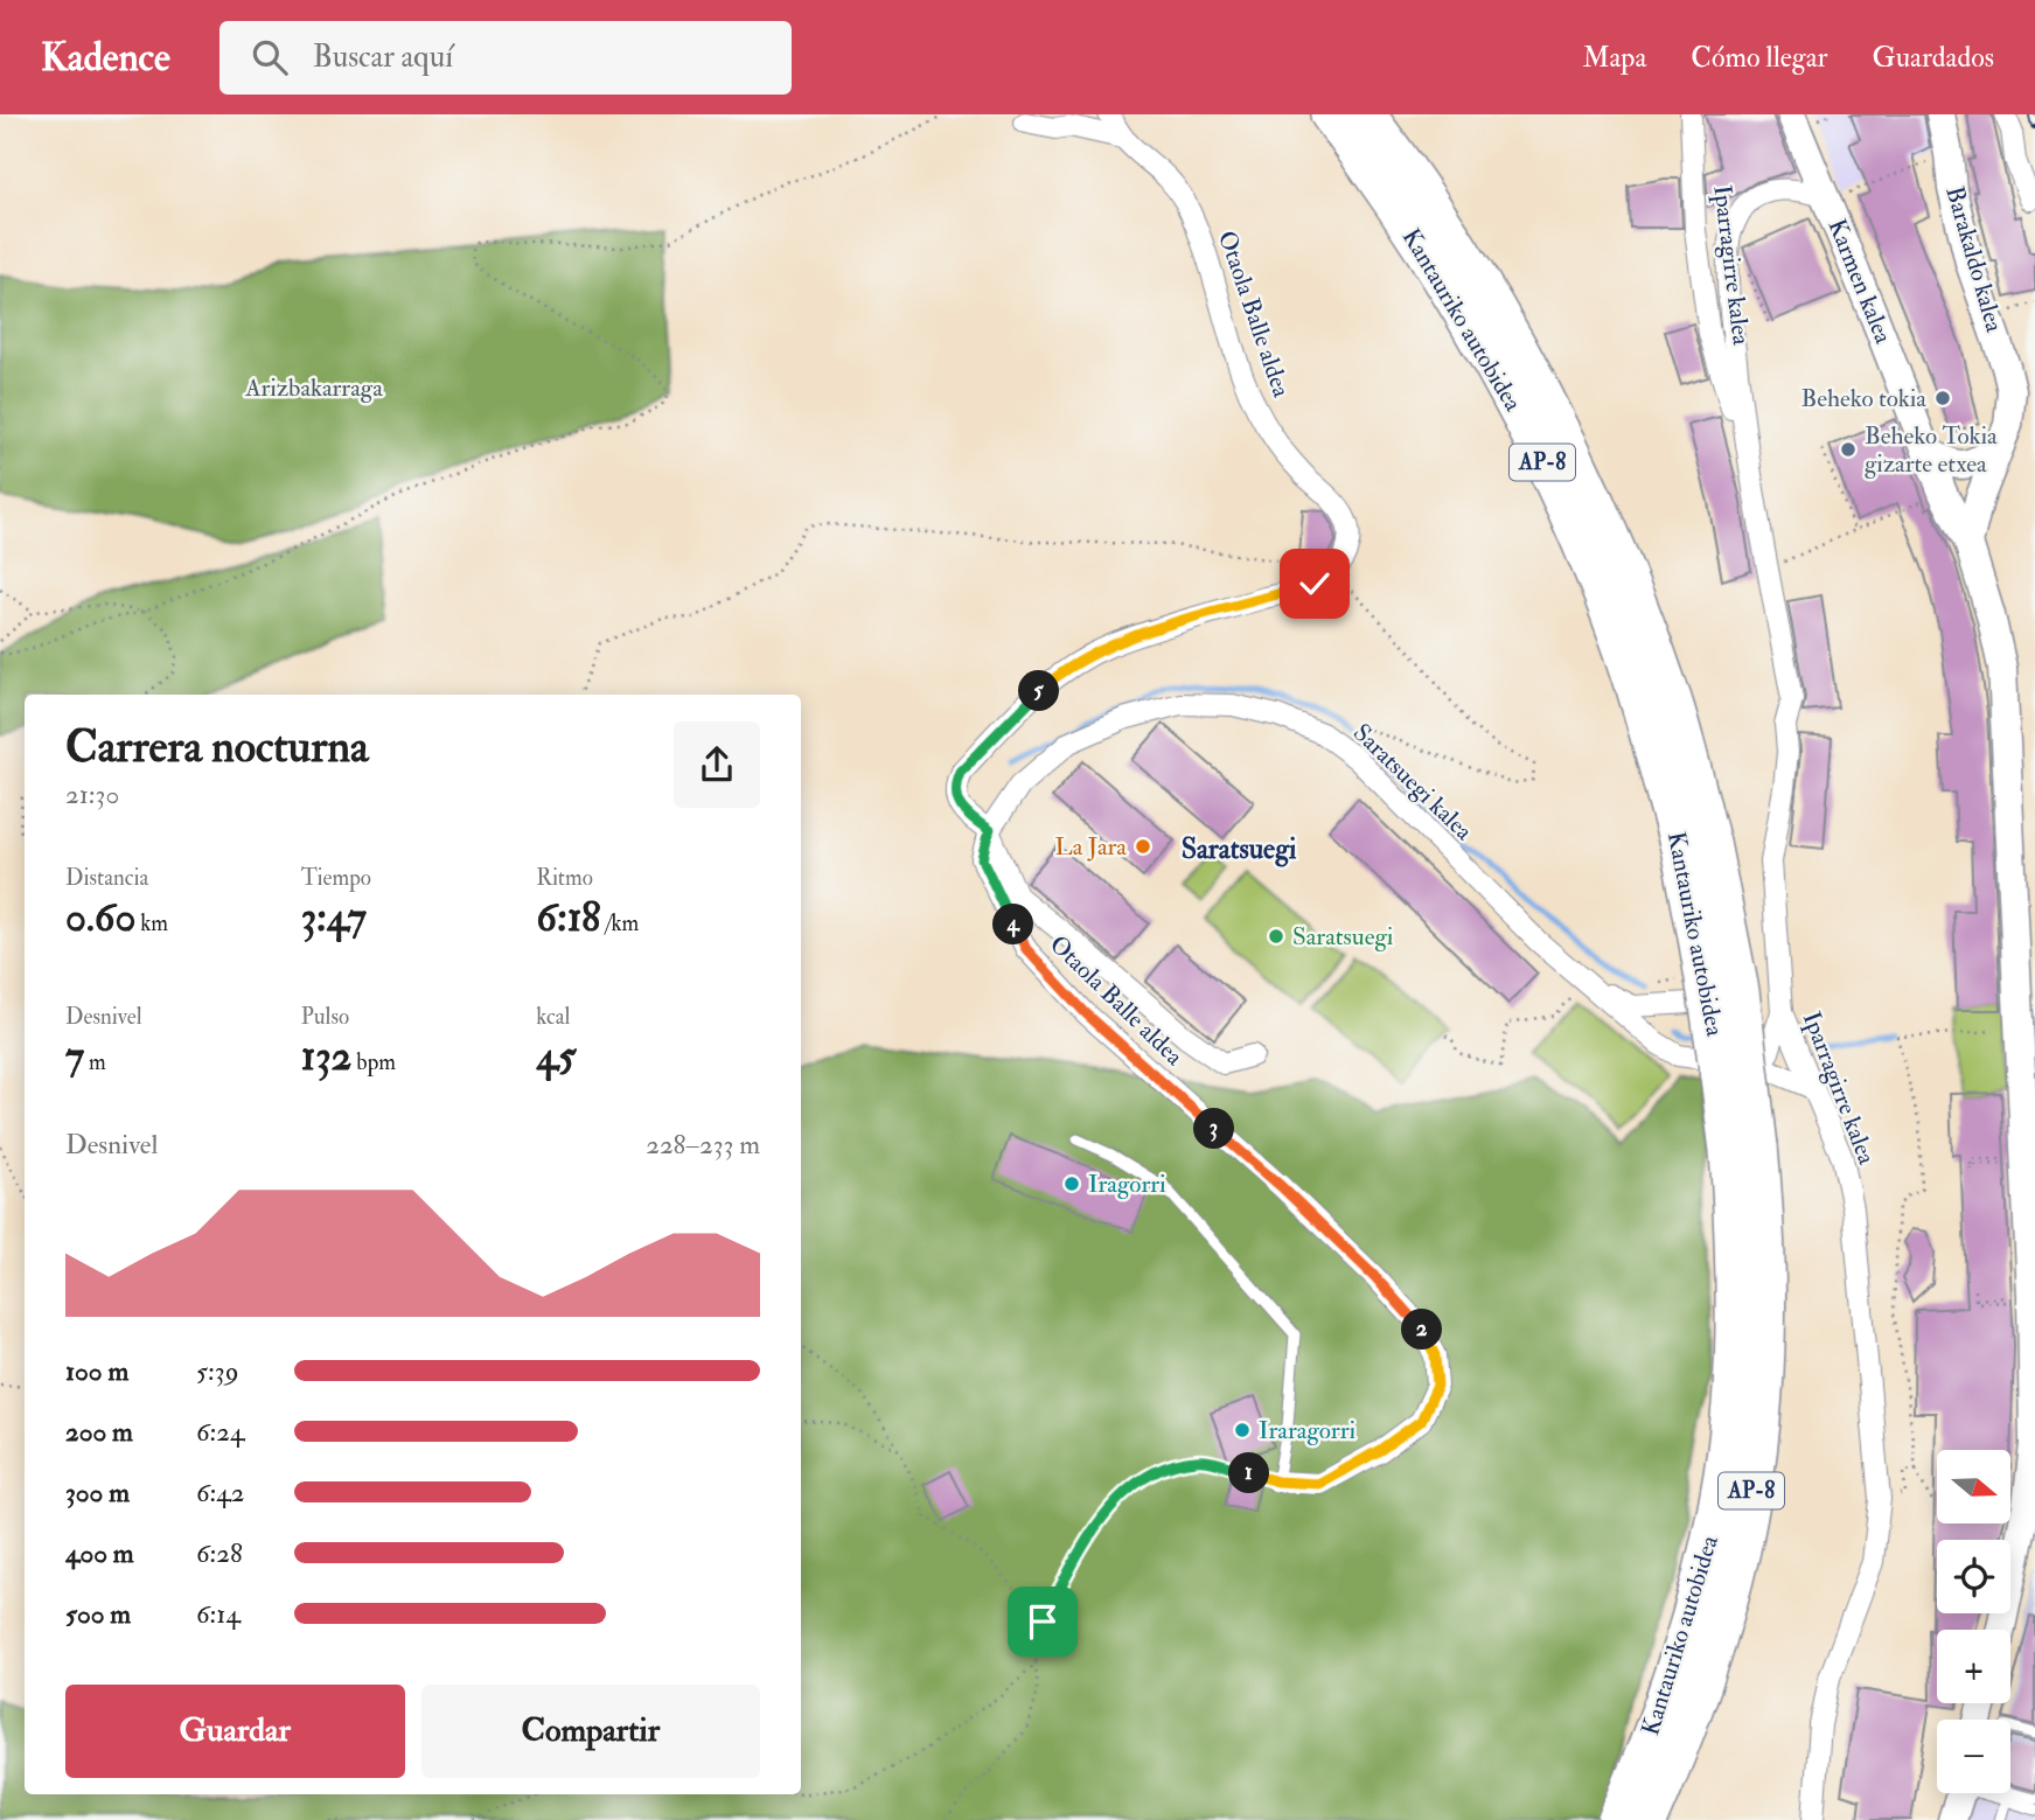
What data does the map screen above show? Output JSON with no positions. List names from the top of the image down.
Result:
{
  "streets": {
    "highway": ["Kantauriko autobidea", "AP-8"],
    "street": [
      "Barakaldo kalea",
      "Iparragirre kalea",
      "Karmen kalea",
      "Otaola Balle aldea",
      "Saratsuegi kalea"
    ]
  },
  "crossings": [
    ["Barakaldo kalea", "Karmen kalea"],
    ["Iparragirre kalea", "Karmen kalea"],
    ["Iparragirre kalea", "Saratsuegi kalea"],
    ["Otaola Balle aldea", "Saratsuegi kalea"]
  ],
  "districts": ["Saratsuegi"],
  "parks": ["Arizbakarraga"],
  "places": [
    "Beheko tokia",
    "Beheko Tokia gizarte etxea",
    "La Jara",
    "Saratsuegi",
    "Iragorri",
    "Iraragorri"
  ],
  "north": "right",
  "page": {
    "header": "Kadence",
    "search": "Buscar aquí",
    "nav": ["Mapa", "Cómo llegar", "Guardados"],
    "pins": [
      "5",
      "4",
      "3",
      "2",
      "1"
    ],
    "heading": ["Carrera nocturna", "21:30"],
    "stats": [
      ["Distancia", "0.60 km"],
      ["Tiempo", "3:47"],
      ["Ritmo", "6:18 /km"],
      ["Desnivel", "7 m"],
      ["Pulso", "132 bpm"],
      ["kcal", "45"]
    ],
    "chart": ["Desnivel", "228–233 m"],
    "list": [
      {
        "name": "100 m",
        "note": "5:39"
      },
      {
        "name": "200 m",
        "note": "6:24"
      },
      {
        "name": "300 m",
        "note": "6:42"
      },
      {
        "name": "400 m",
        "note": "6:28"
      },
      {
        "name": "500 m",
        "note": "6:14"
      }
    ],
    "map_buttons": ["+", "−"],
    "buttons": ["Guardar", "Compartir"]
  }
}
